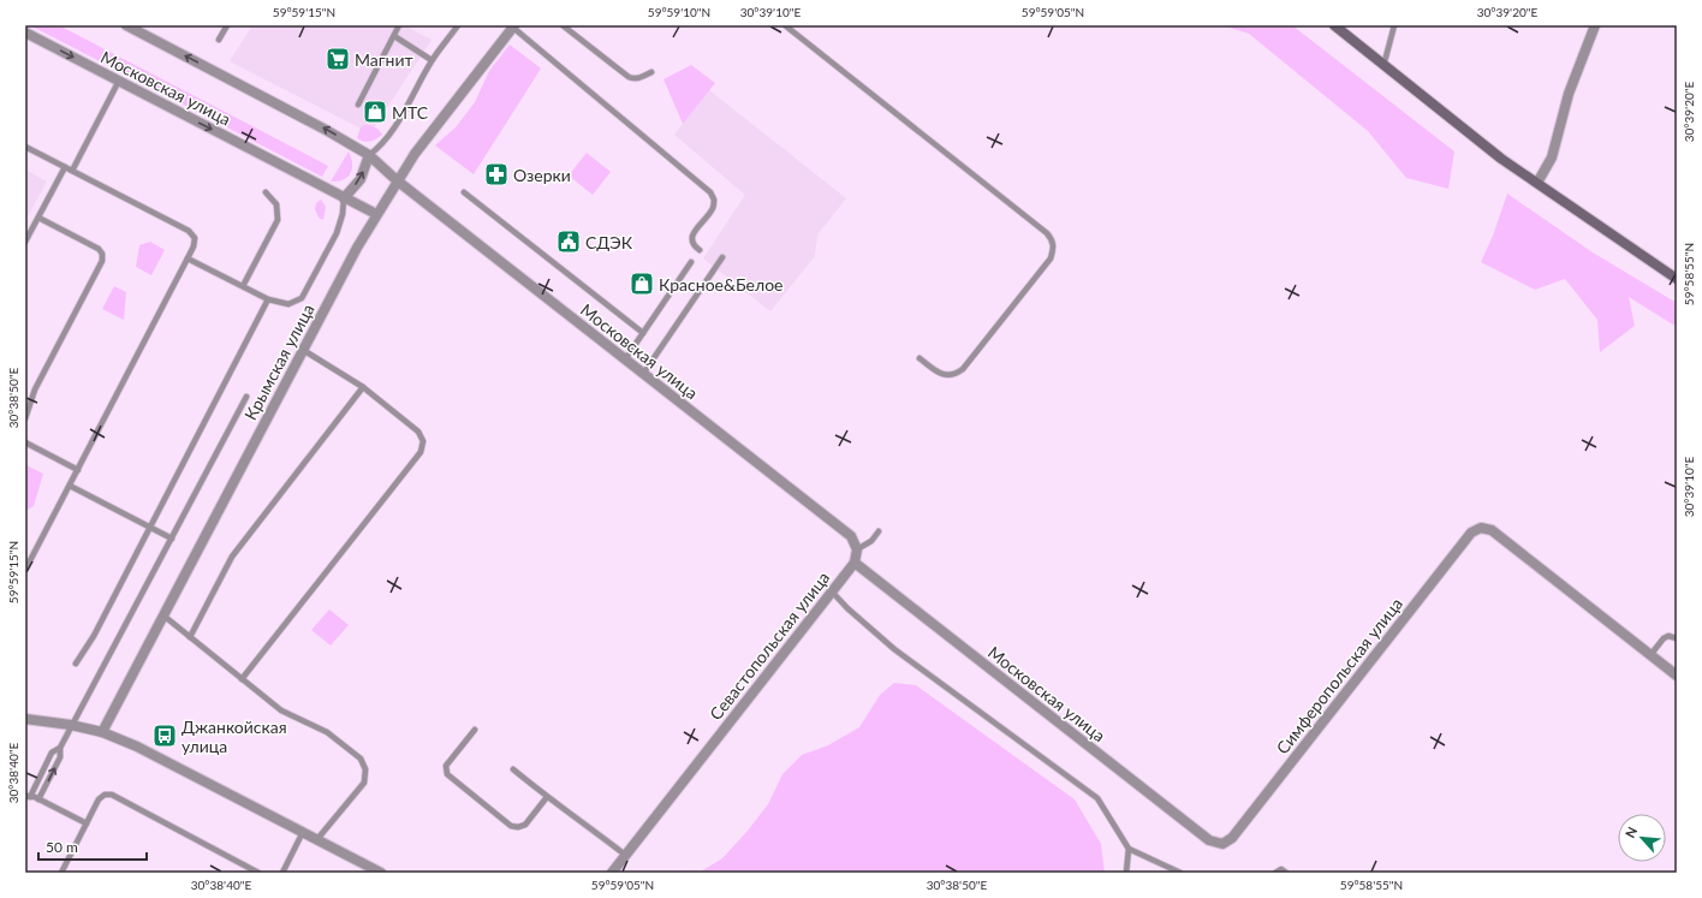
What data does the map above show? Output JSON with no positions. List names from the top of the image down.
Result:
{
  "streets": {
    "street": [
      "Московская улица",
      "Крымская улица",
      "Севастопольская улица",
      "Симферопольская улица"
    ]
  },
  "crossings": [
    ["Московская улица", "Крымская улица"],
    ["Московская улица", "Севастопольская улица"],
    ["Московская улица", "Симферопольская улица"]
  ],
  "places": {
    "supermarket": ["Магнит"],
    "shop": ["МТС", "Красное&Белое"],
    "pharmacy": ["Озерки"],
    "public building": ["СДЭК"],
    "bus stop": ["Джанкойская улица"]
  },
  "scale_bar": "50 m",
  "north": "top left",
  "coordinates": [
    "59°59'15\"N",
    "59°59'10\"N",
    "30°39'10\"E",
    "59°59'05\"N",
    "30°39'20\"E",
    "59°58'55\"N",
    "30°38'50\"E",
    "30°38'40\"E"
  ]
}
